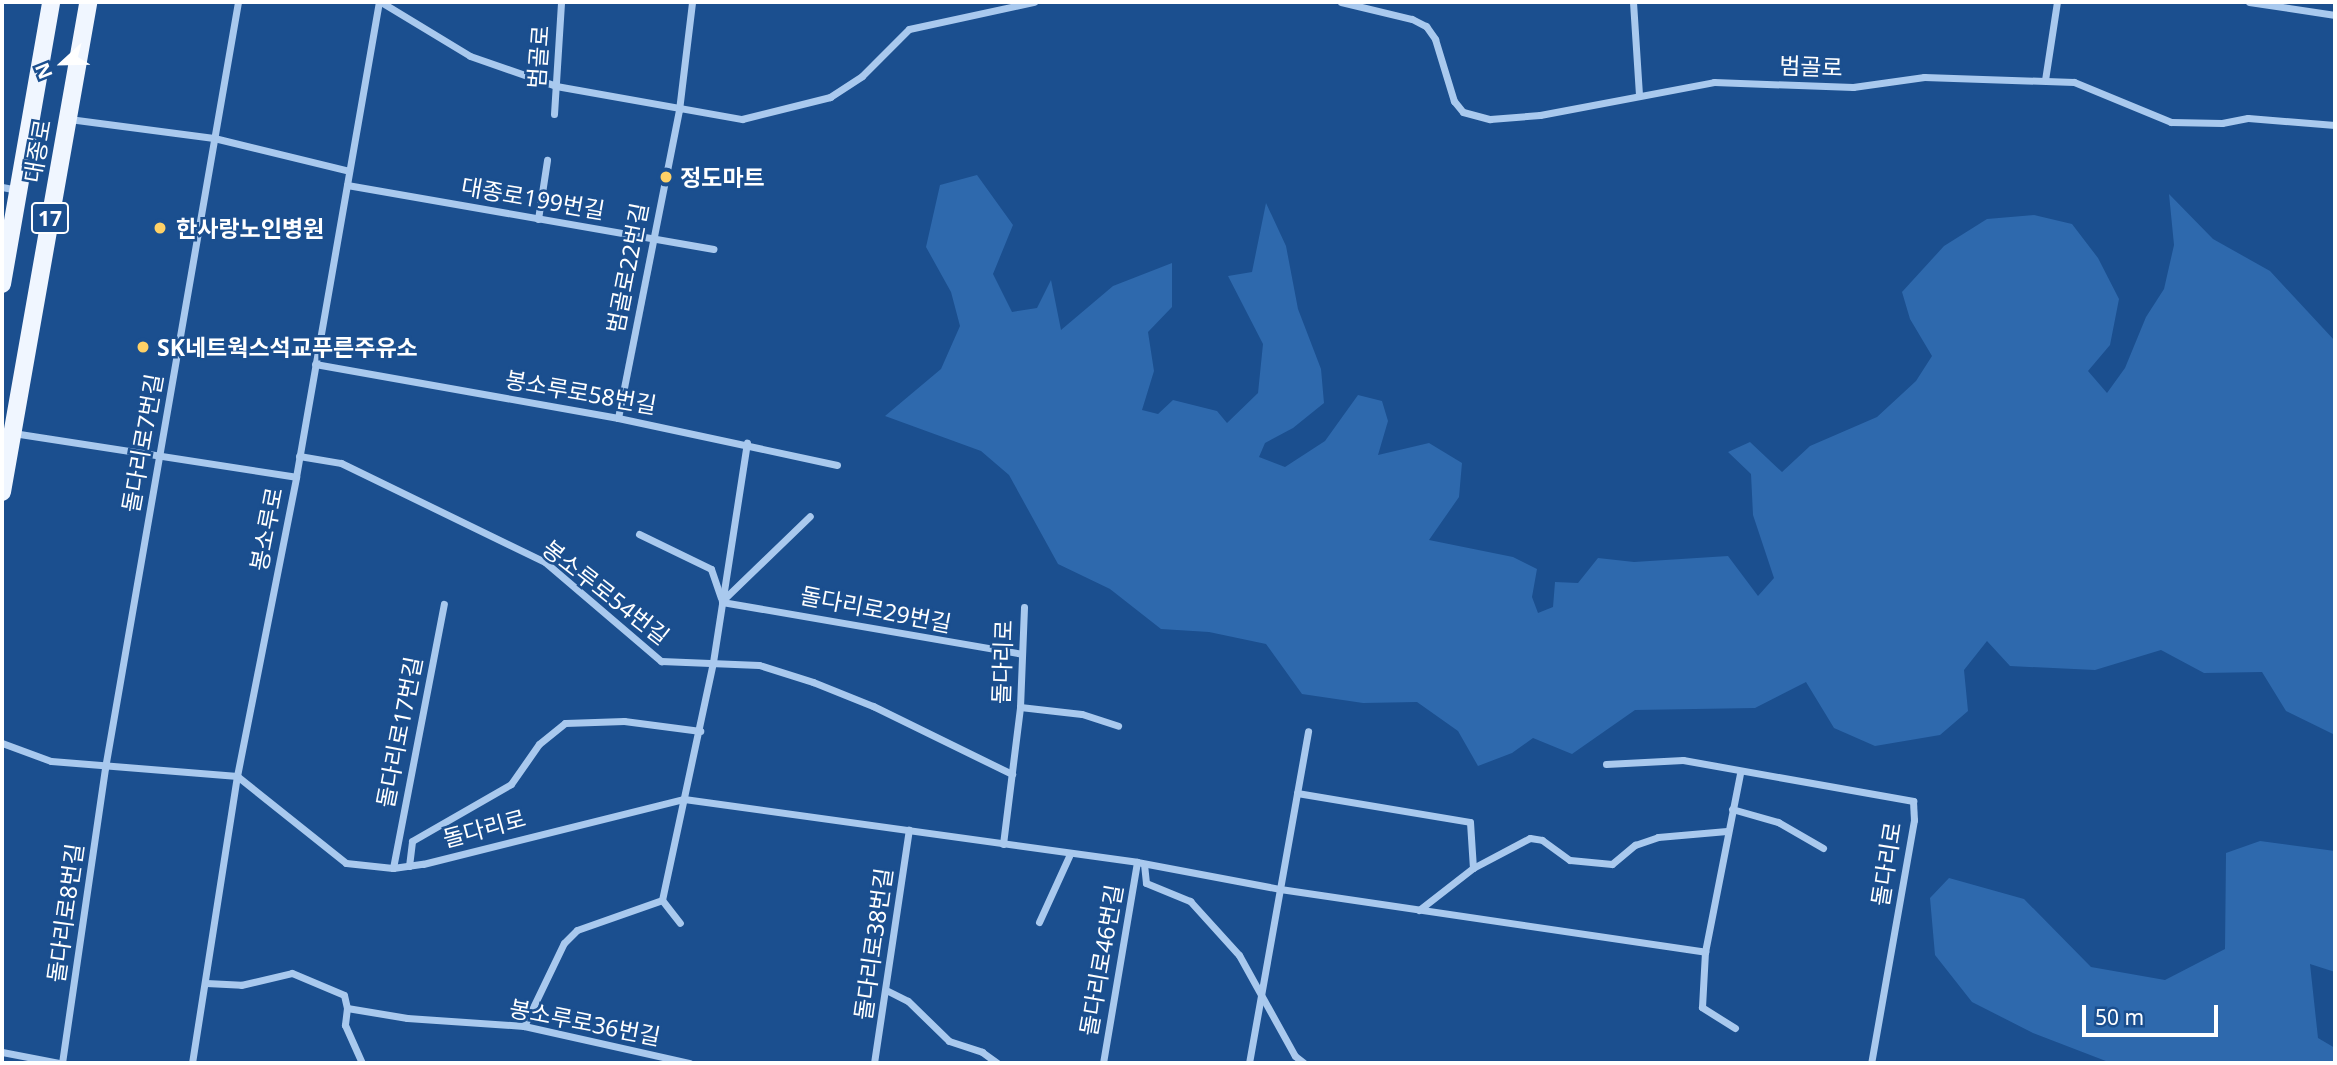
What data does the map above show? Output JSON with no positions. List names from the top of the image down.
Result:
{
  "streets": {
    "main road": ["대종로", "17"],
    "street": [
      "범골로",
      "대종로199번길",
      "범골로22번길",
      "봉소루로58번길",
      "돌다리로7번길",
      "봉소루로",
      "봉소루로54번길",
      "돌다리로29번길",
      "돌다리로",
      "돌다리로17번길",
      "돌다리로8번길",
      "돌다리로38번길",
      "돌다리로46번길",
      "봉소루로36번길"
    ]
  },
  "crossings": [
    ["대종로199번길", "범골로22번길"],
    ["대종로199번길", "봉소루로"],
    ["범골로22번길", "봉소루로58번길"],
    ["봉소루로58번길", "봉소루로"],
    ["돌다리로7번길", "돌다리로8번길"],
    ["봉소루로", "봉소루로54번길"],
    ["봉소루로", "돌다리로"],
    ["봉소루로54번길", "돌다리로"],
    ["돌다리로29번길", "돌다리로"],
    ["돌다리로", "돌다리로17번길"],
    ["돌다리로", "돌다리로38번길"],
    ["돌다리로", "돌다리로46번길"]
  ],
  "places": ["정도마트", "한사랑노인병원", "SK네트웍스석교푸른주유소"],
  "scale_bar": "50 m",
  "north": "left"
}
